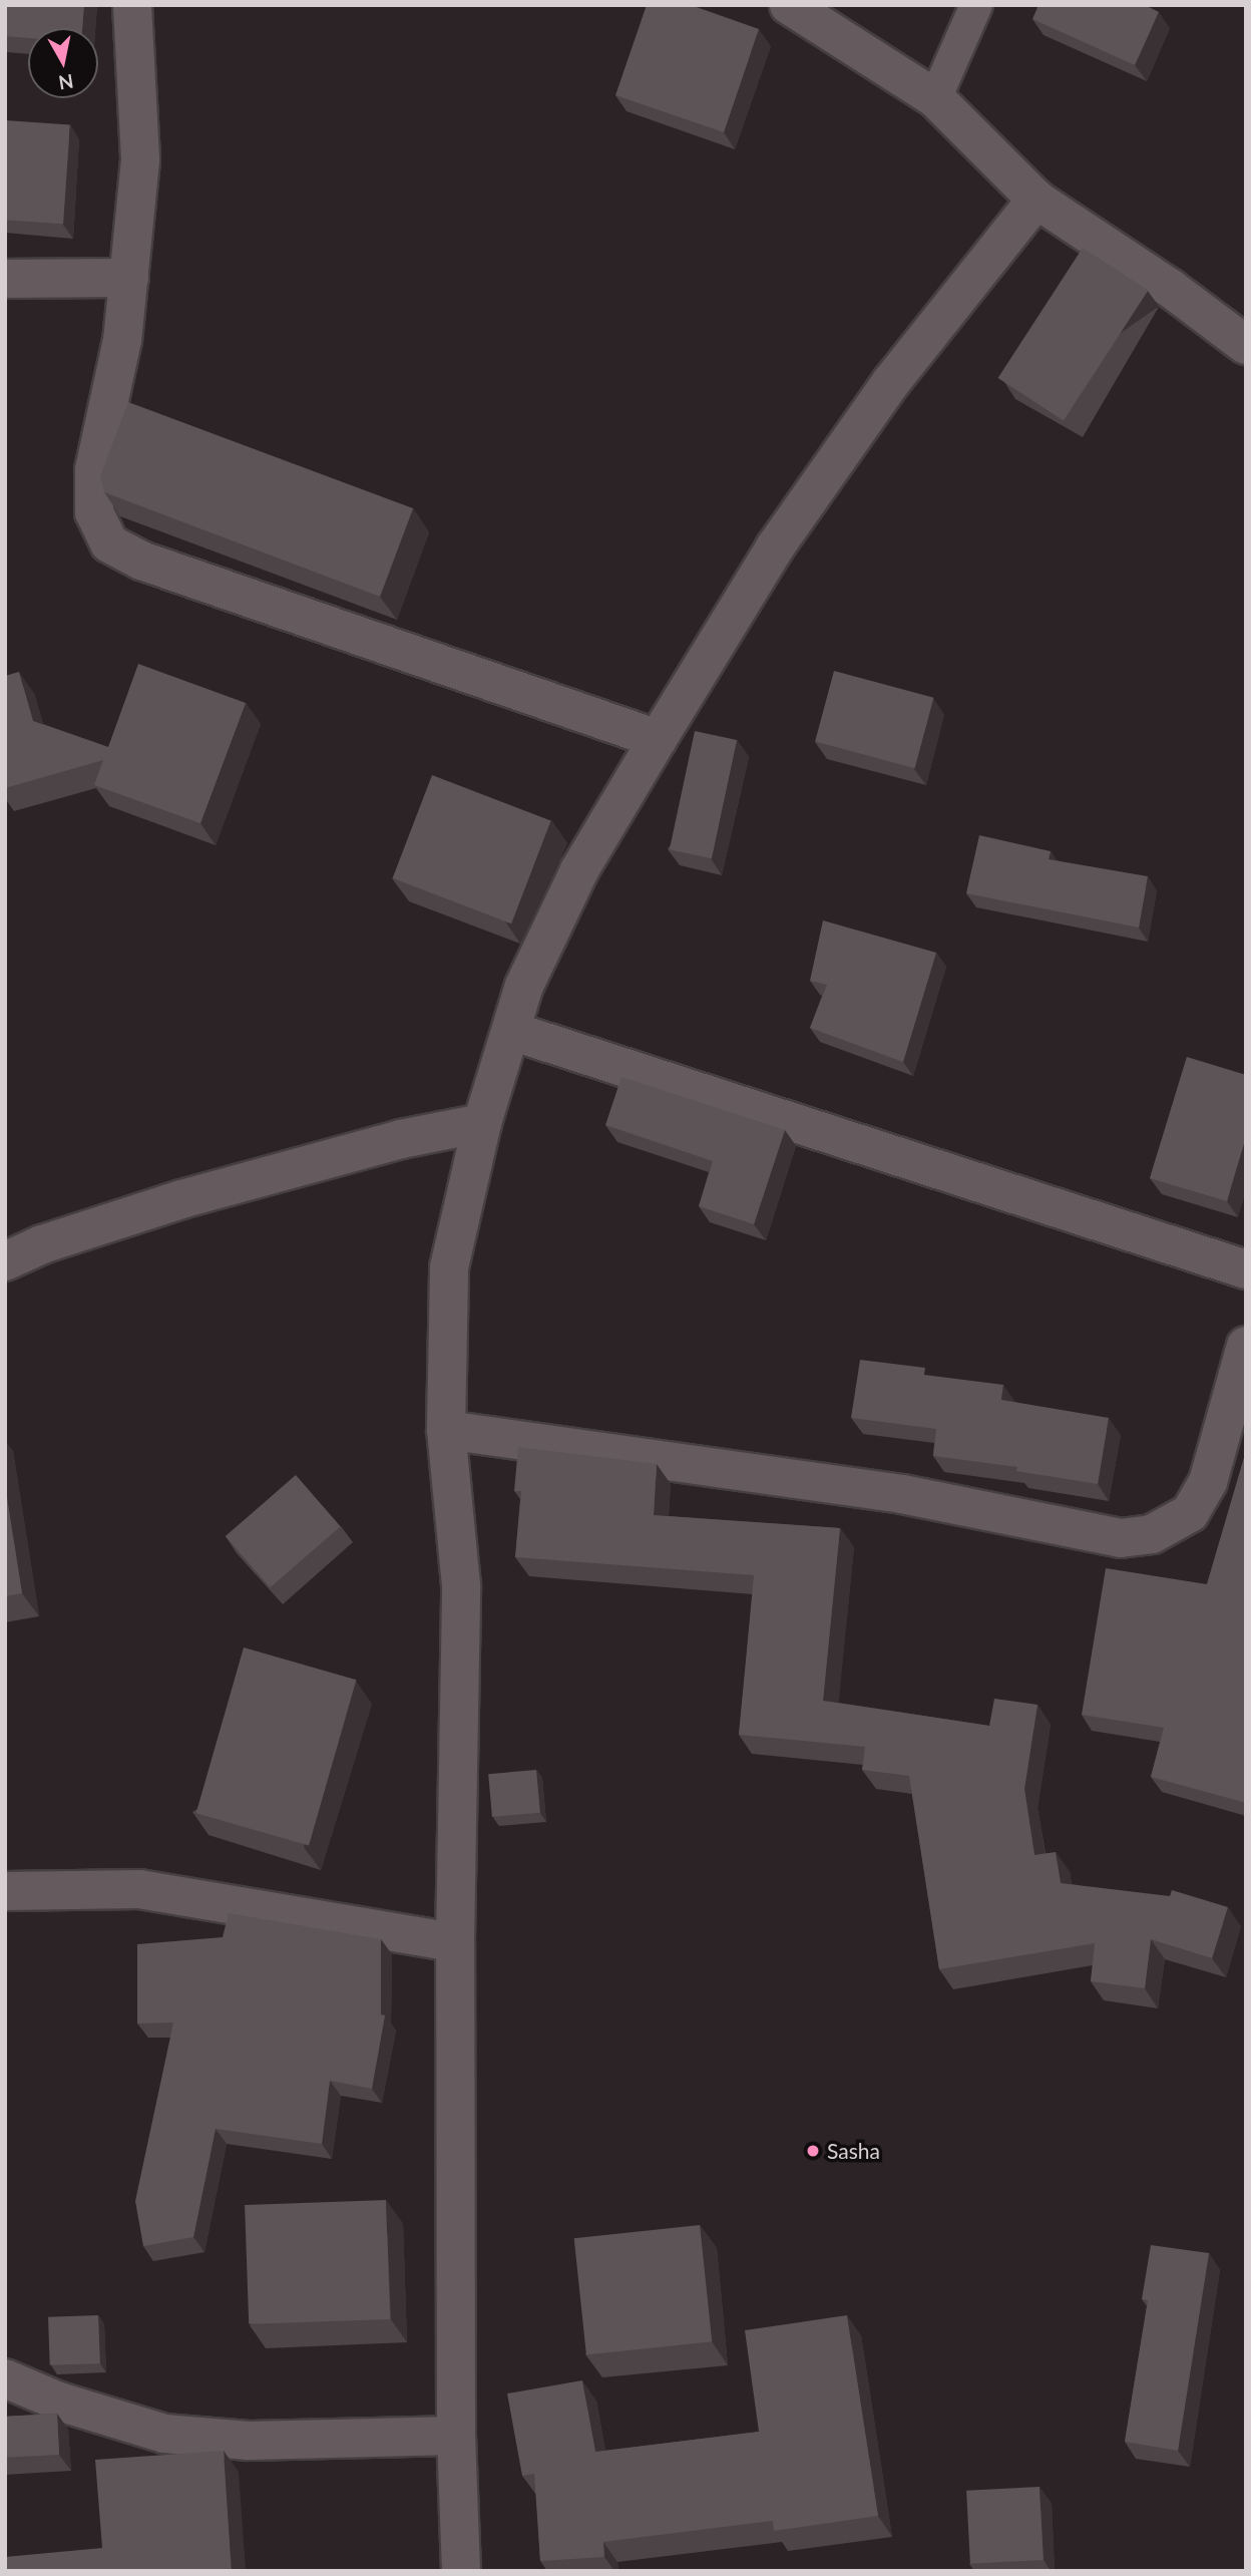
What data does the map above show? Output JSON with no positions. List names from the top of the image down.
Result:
{
  "places": ["Sasha"],
  "north": "bottom"
}
